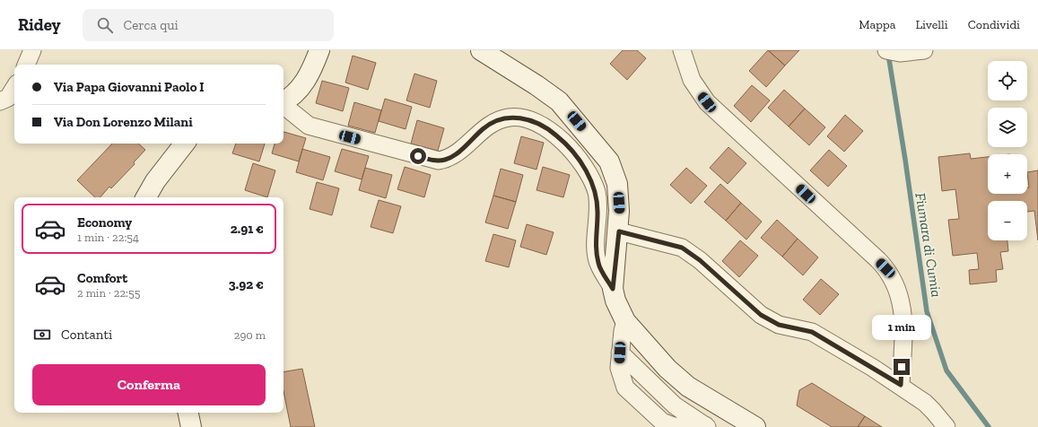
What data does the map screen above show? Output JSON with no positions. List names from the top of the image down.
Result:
{
  "water": ["Fiumara di Cumia"],
  "page": {
    "header": "Ridey",
    "search": "Cerca qui",
    "nav": ["Mappa", "Livelli", "Condividi"],
    "map_buttons": ["+", "−"],
    "banner": ["Via Papa Giovanni Paolo I", "Via Don Lorenzo Milani"],
    "list": [
      {
        "name": "Economy",
        "note": "1 min · 22:54",
        "value": "2.91 €"
      },
      {
        "name": "Comfort",
        "note": "2 min · 22:55",
        "value": "3.92 €"
      }
    ],
    "bubble": "1 min",
    "pay": ["Contanti", "290 m"],
    "buttons": "Conferma"
  }
}
